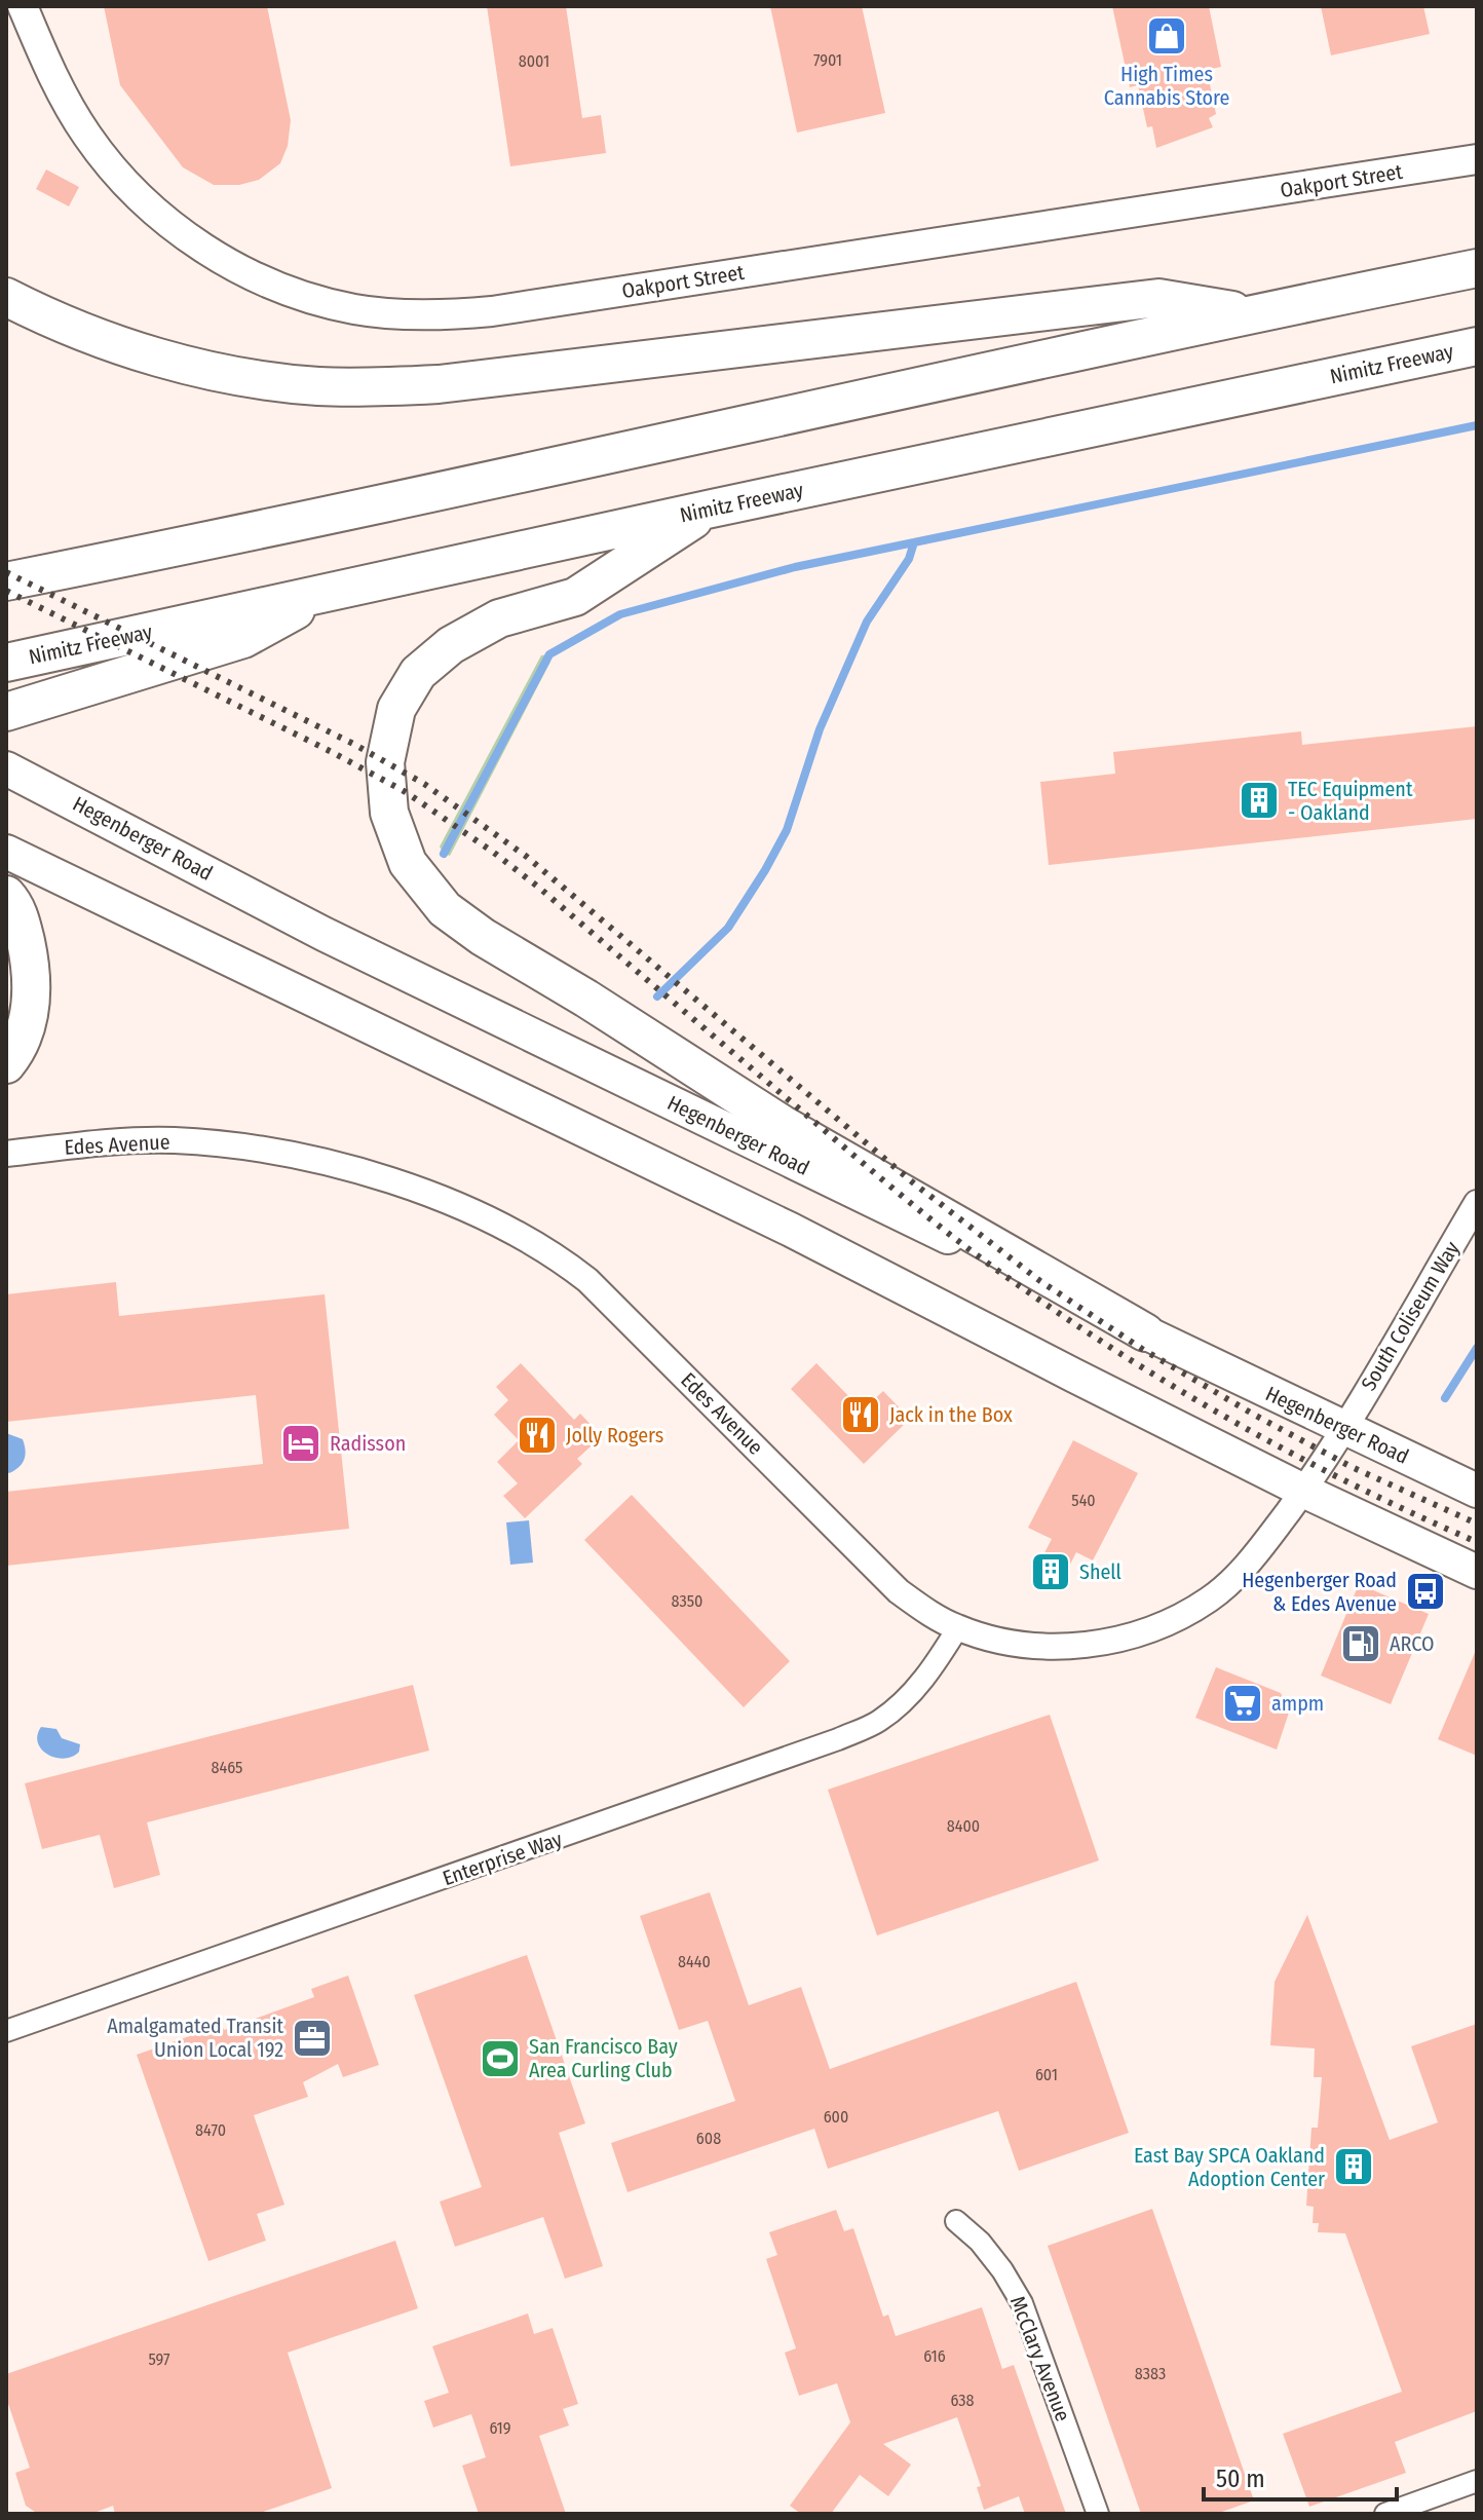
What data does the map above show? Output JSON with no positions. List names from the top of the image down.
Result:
{
  "streets": {
    "highway": ["Nimitz Freeway"],
    "main road": ["Oakport Street", "Hegenberger Road"],
    "street": [
      "Edes Avenue",
      "South Coliseum Way",
      "Enterprise Way",
      "McClary Avenue"
    ]
  },
  "crossings": [
    ["Hegenberger Road", "Edes Avenue"],
    ["Hegenberger Road", "South Coliseum Way"],
    ["Edes Avenue", "South Coliseum Way"],
    ["Edes Avenue", "Enterprise Way"]
  ],
  "places": {
    "shop": ["High Times Cannabis Store"],
    "building": ["TEC Equipment - Oakland", "Shell", "East Bay SPCA Oakland Adoption Center"],
    "restaurant": ["Jack in the Box", "Jolly Rogers"],
    "hotel": ["Radisson"],
    "bus stop": ["Hegenberger Road & Edes Avenue"],
    "fuel station": ["ARCO"],
    "supermarket": ["ampm"],
    "office": ["Amalgamated Transit Union Local 192"],
    "sports": ["San Francisco Bay Area Curling Club"]
  },
  "house_numbers": [
    "7901",
    "8001",
    "540",
    "8350",
    "8465",
    "8400",
    "8440",
    "601",
    "600",
    "8470",
    "608",
    "616",
    "597",
    "8383",
    "638",
    "619"
  ],
  "scale_bar": "50 m"
}
